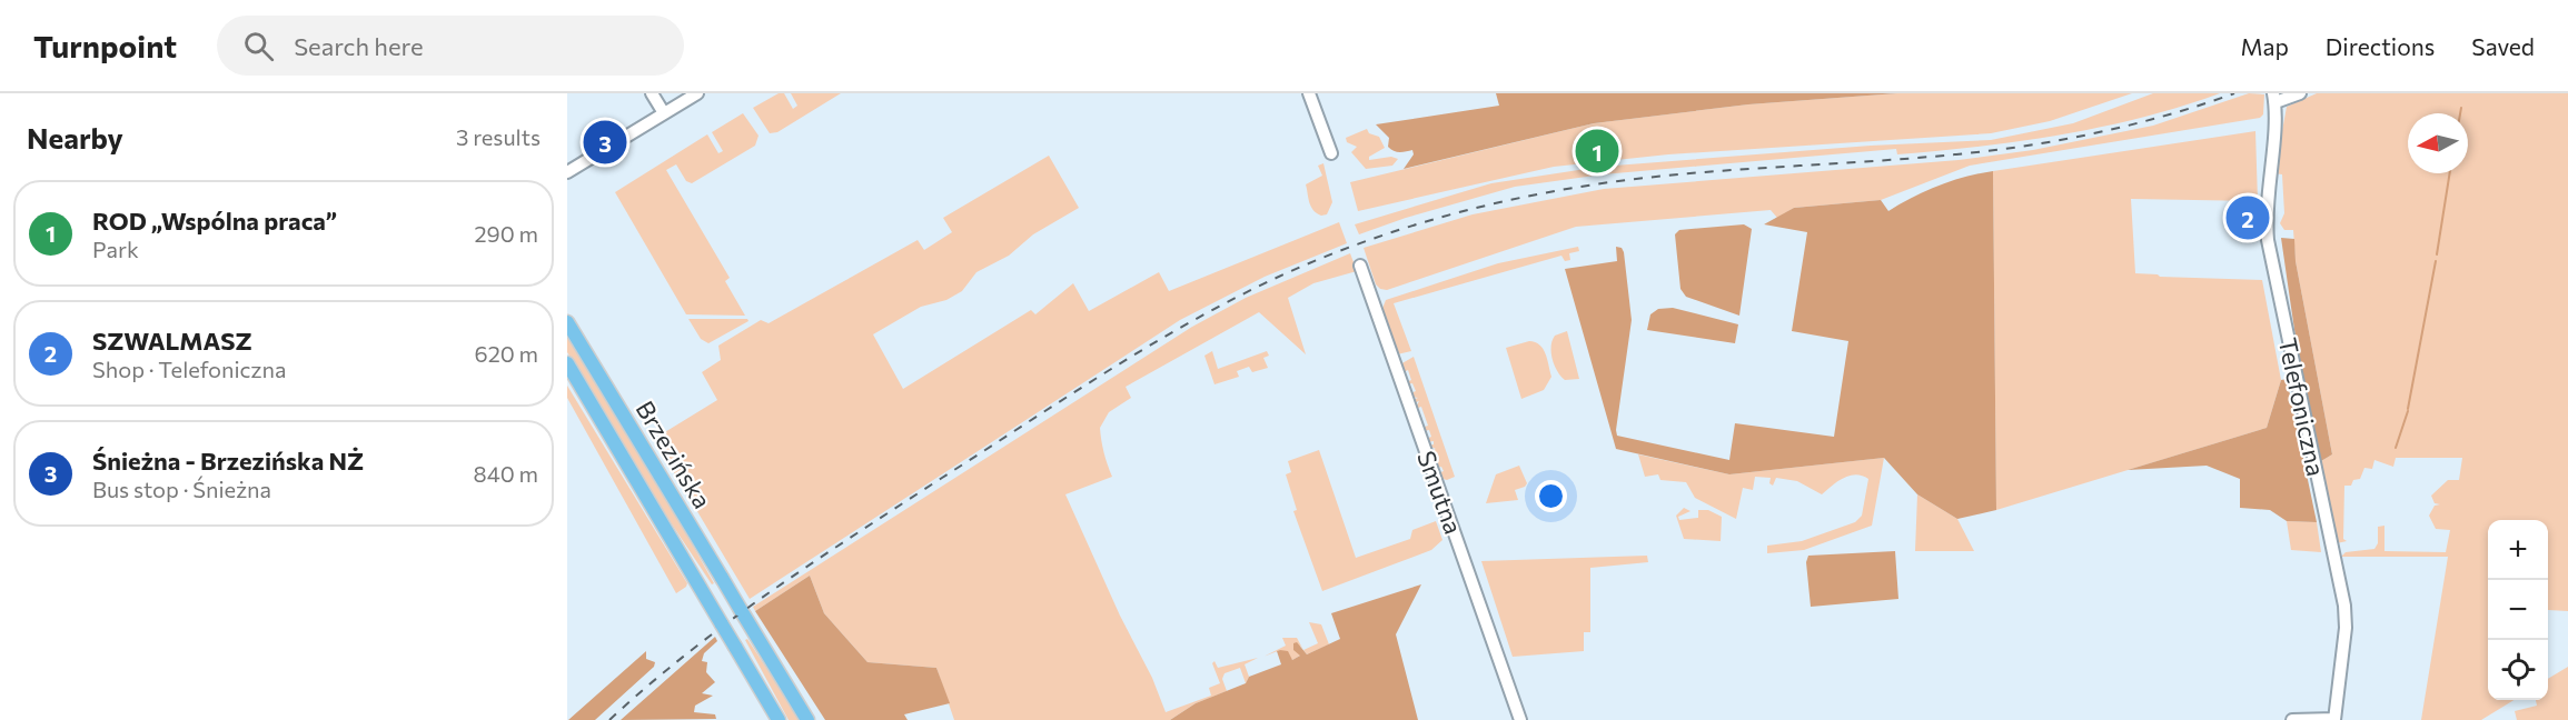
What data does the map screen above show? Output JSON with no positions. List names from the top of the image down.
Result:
{
  "streets": {
    "main road": ["Brzezińska"],
    "street": ["Telefoniczna", "Smutna"]
  },
  "north": "left",
  "page": {
    "header": "Turnpoint",
    "search": "Search here",
    "nav": ["Map", "Directions", "Saved"],
    "heading": ["Nearby", "3 results"],
    "pins": ["3", "1", "2"],
    "list": [
      {
        "mark": "1",
        "name": "ROD „Wspólna praca”",
        "note": "Park",
        "value": "290 m"
      },
      {
        "mark": "2",
        "name": "SZWALMASZ",
        "note": "Shop · Telefoniczna",
        "value": "620 m"
      },
      {
        "mark": "3",
        "name": "Śnieżna - Brzezińska NŻ",
        "note": "Bus stop · Śnieżna",
        "value": "840 m"
      }
    ],
    "map_buttons": ["+", "−"]
  }
}
